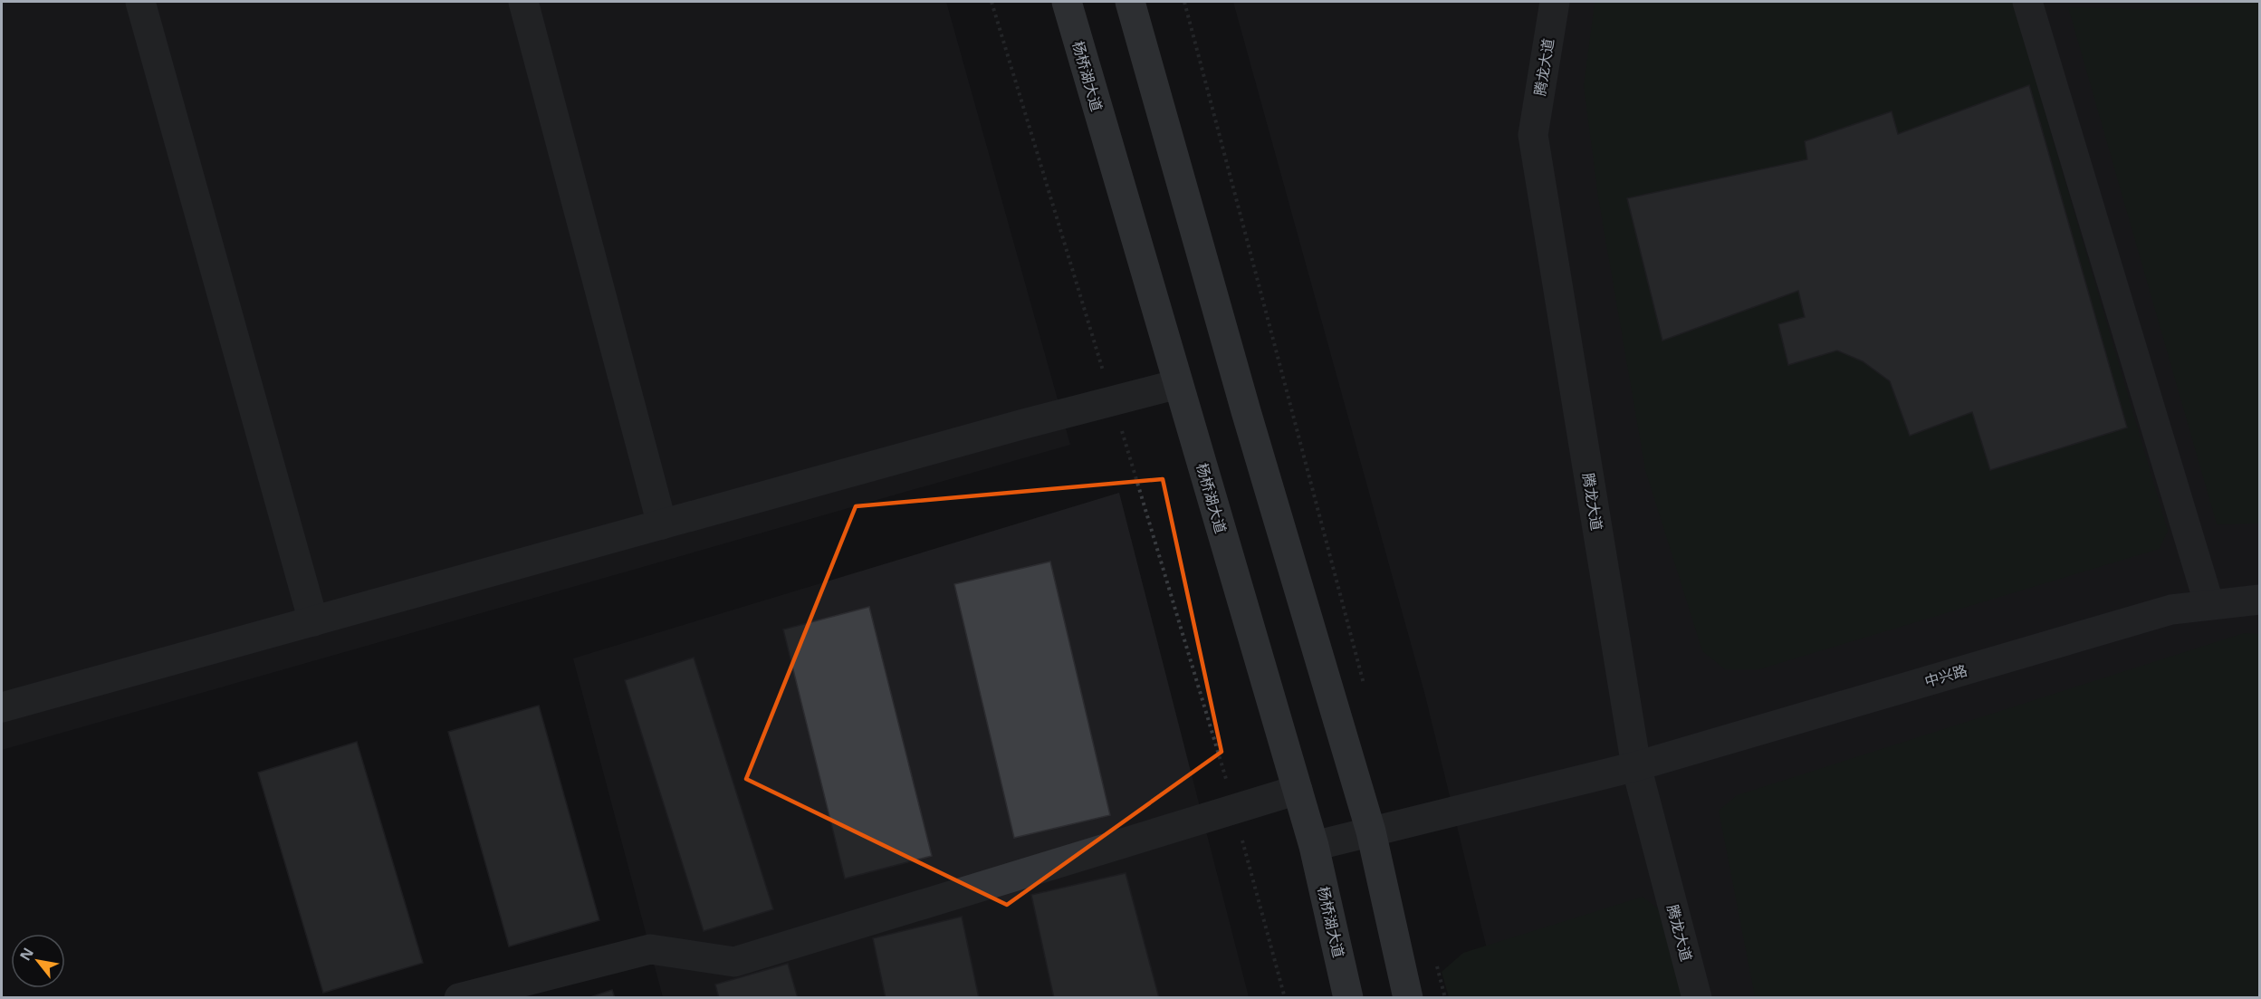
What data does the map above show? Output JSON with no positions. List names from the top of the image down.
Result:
{
  "streets": {
    "main road": ["杨桥湖大道"],
    "street": ["腾龙大道", "中兴路"]
  },
  "crossings": [
    ["腾龙大道", "中兴路"],
    ["杨桥湖大道", "中兴路"]
  ],
  "north": "top left"
}
